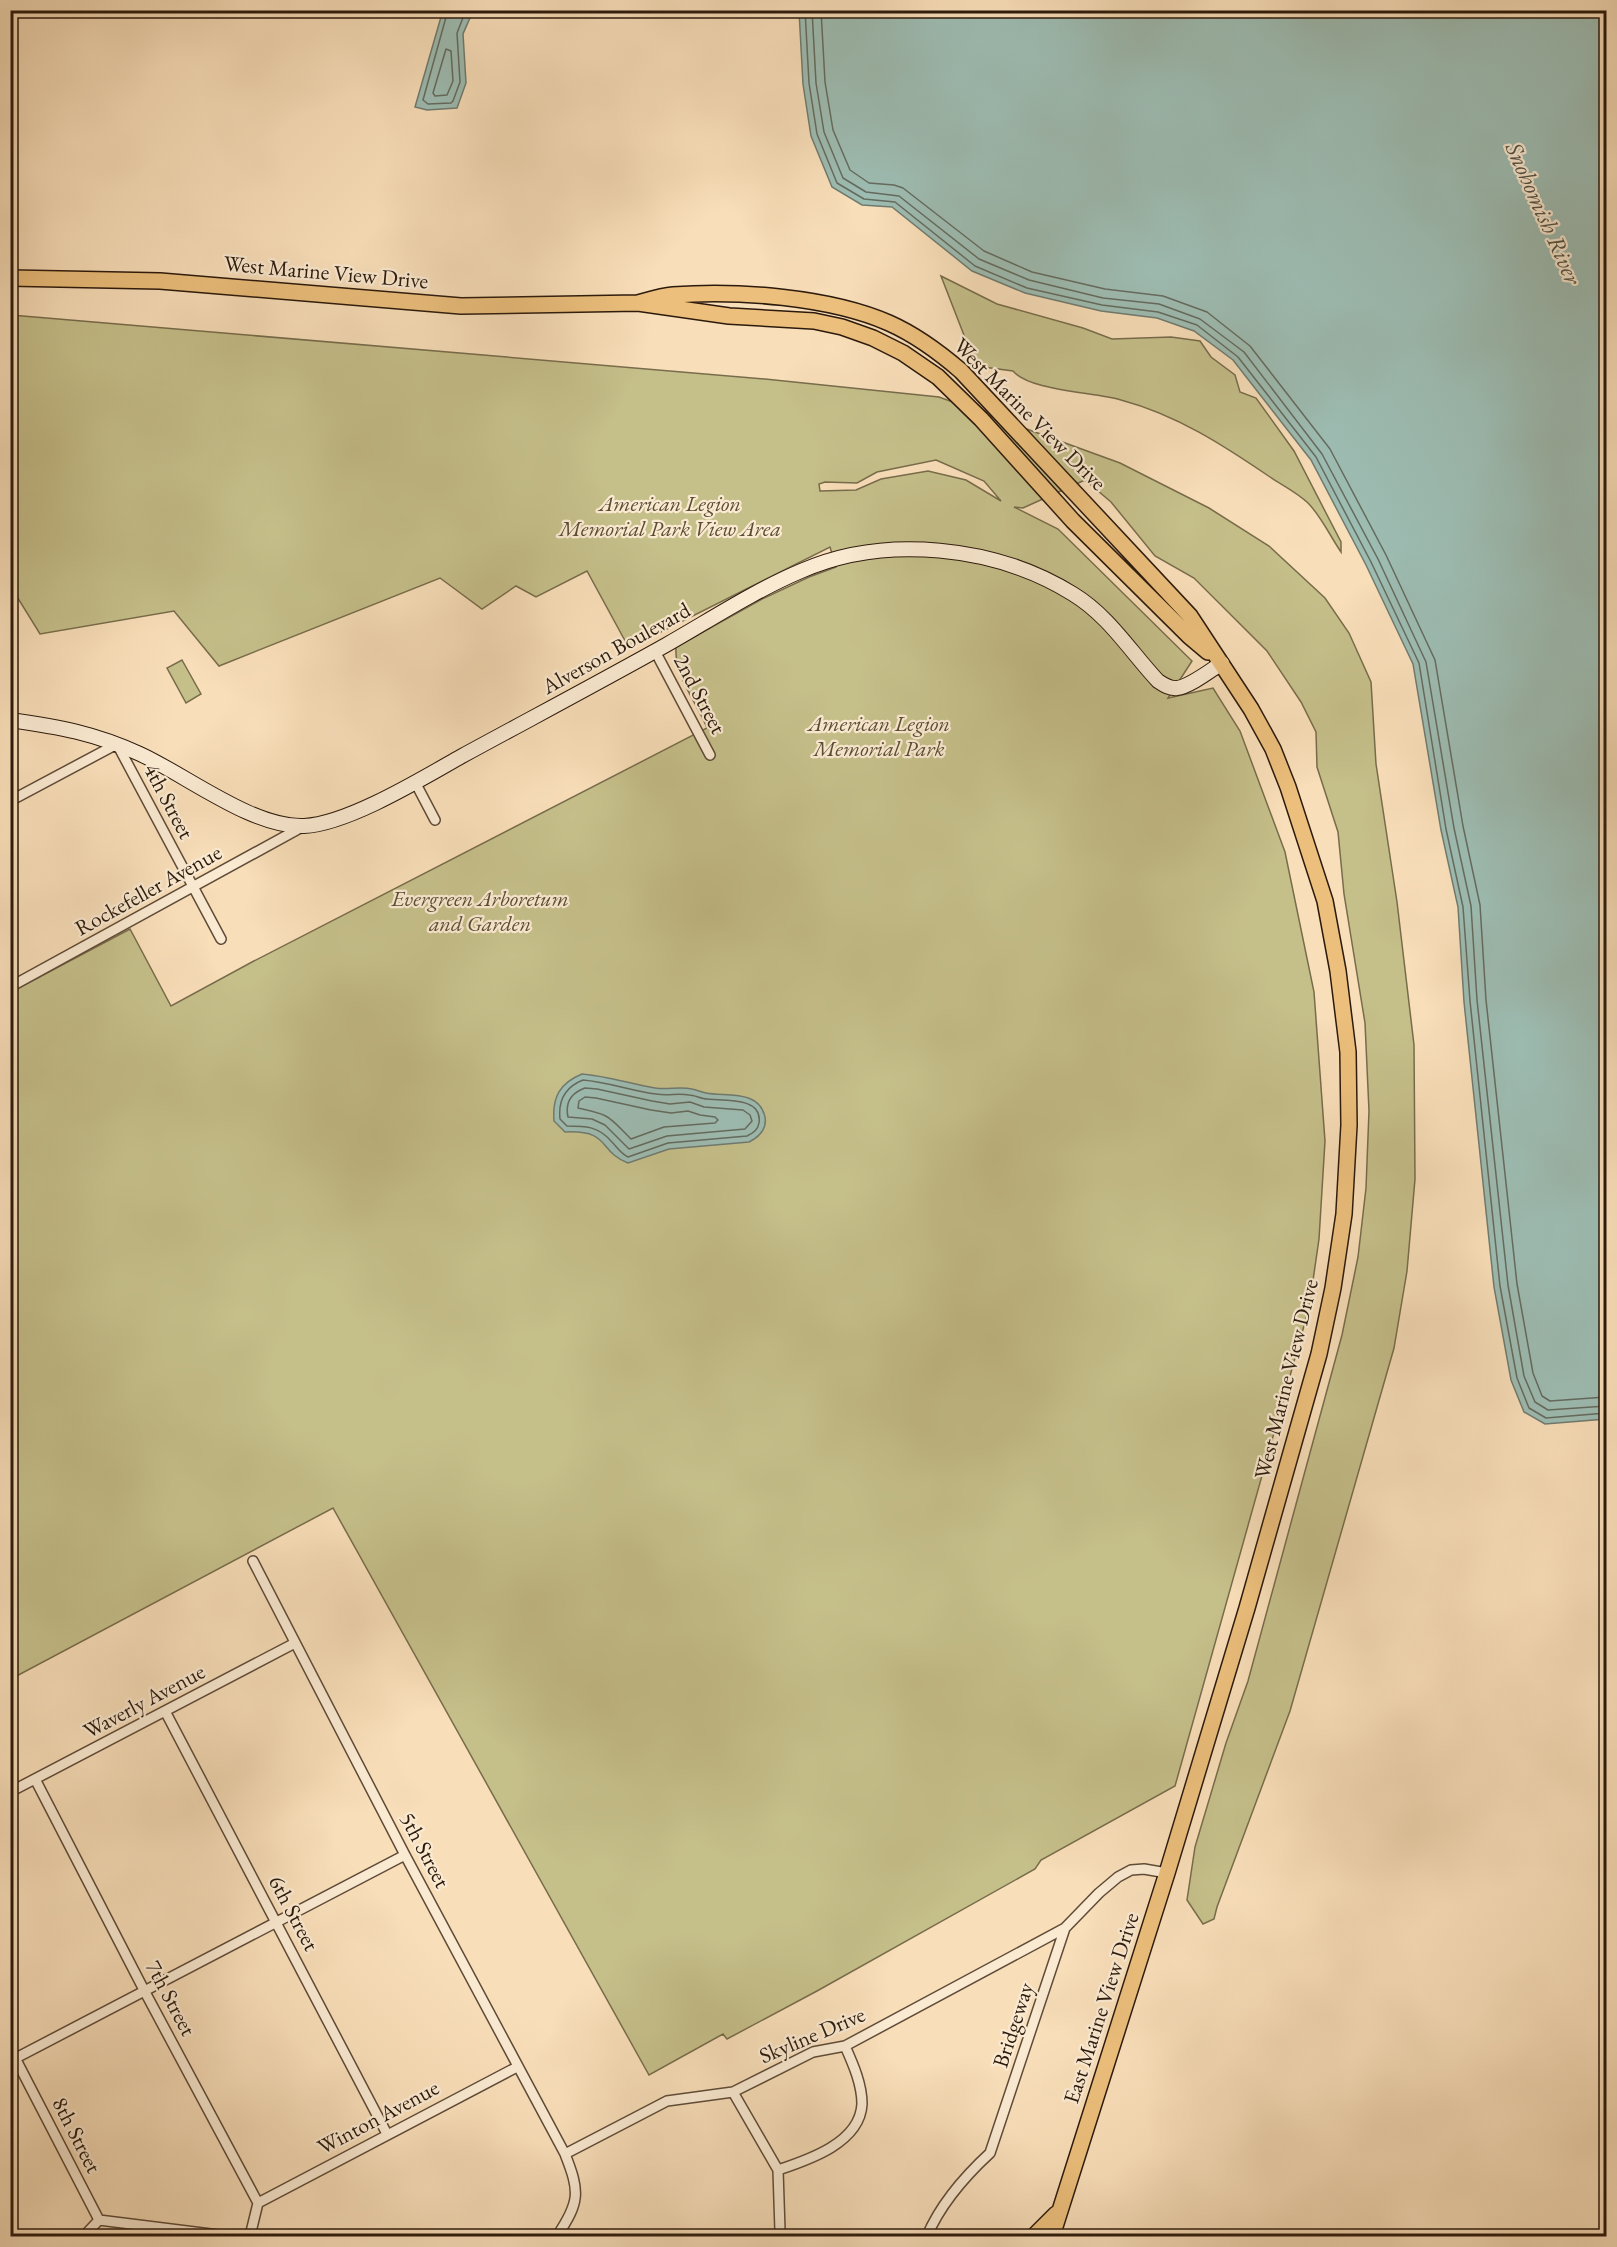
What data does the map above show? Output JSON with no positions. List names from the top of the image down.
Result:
{
  "streets": {
    "main road": ["West Marine View Drive", "Alverson Boulevard", "East Marine View Drive"],
    "street": [
      "2nd Street",
      "4th Street",
      "Rockefeller Avenue",
      "Waverly Avenue",
      "5th Street",
      "6th Street",
      "7th Street",
      "Bridgeway",
      "Skyline Drive",
      "Winton Avenue",
      "8th Street"
    ]
  },
  "crossings": [
    ["West Marine View Drive", "Alverson Boulevard"],
    ["West Marine View Drive", "East Marine View Drive"],
    ["Alverson Boulevard", "2nd Street"],
    ["Alverson Boulevard", "4th Street"],
    ["Alverson Boulevard", "Rockefeller Avenue"],
    ["4th Street", "Rockefeller Avenue"],
    ["Waverly Avenue", "5th Street"],
    ["Waverly Avenue", "6th Street"],
    ["Waverly Avenue", "7th Street"],
    ["5th Street", "Skyline Drive"],
    ["5th Street", "Winton Avenue"],
    ["6th Street", "Winton Avenue"],
    ["7th Street", "Winton Avenue"],
    ["East Marine View Drive", "Bridgeway"],
    ["Bridgeway", "Skyline Drive"]
  ],
  "water": ["Snohomish River"],
  "parks": ["American Legion Memorial Park View Area", "American Legion Memorial Park", "Evergreen Arboretum and Garden"]
}
